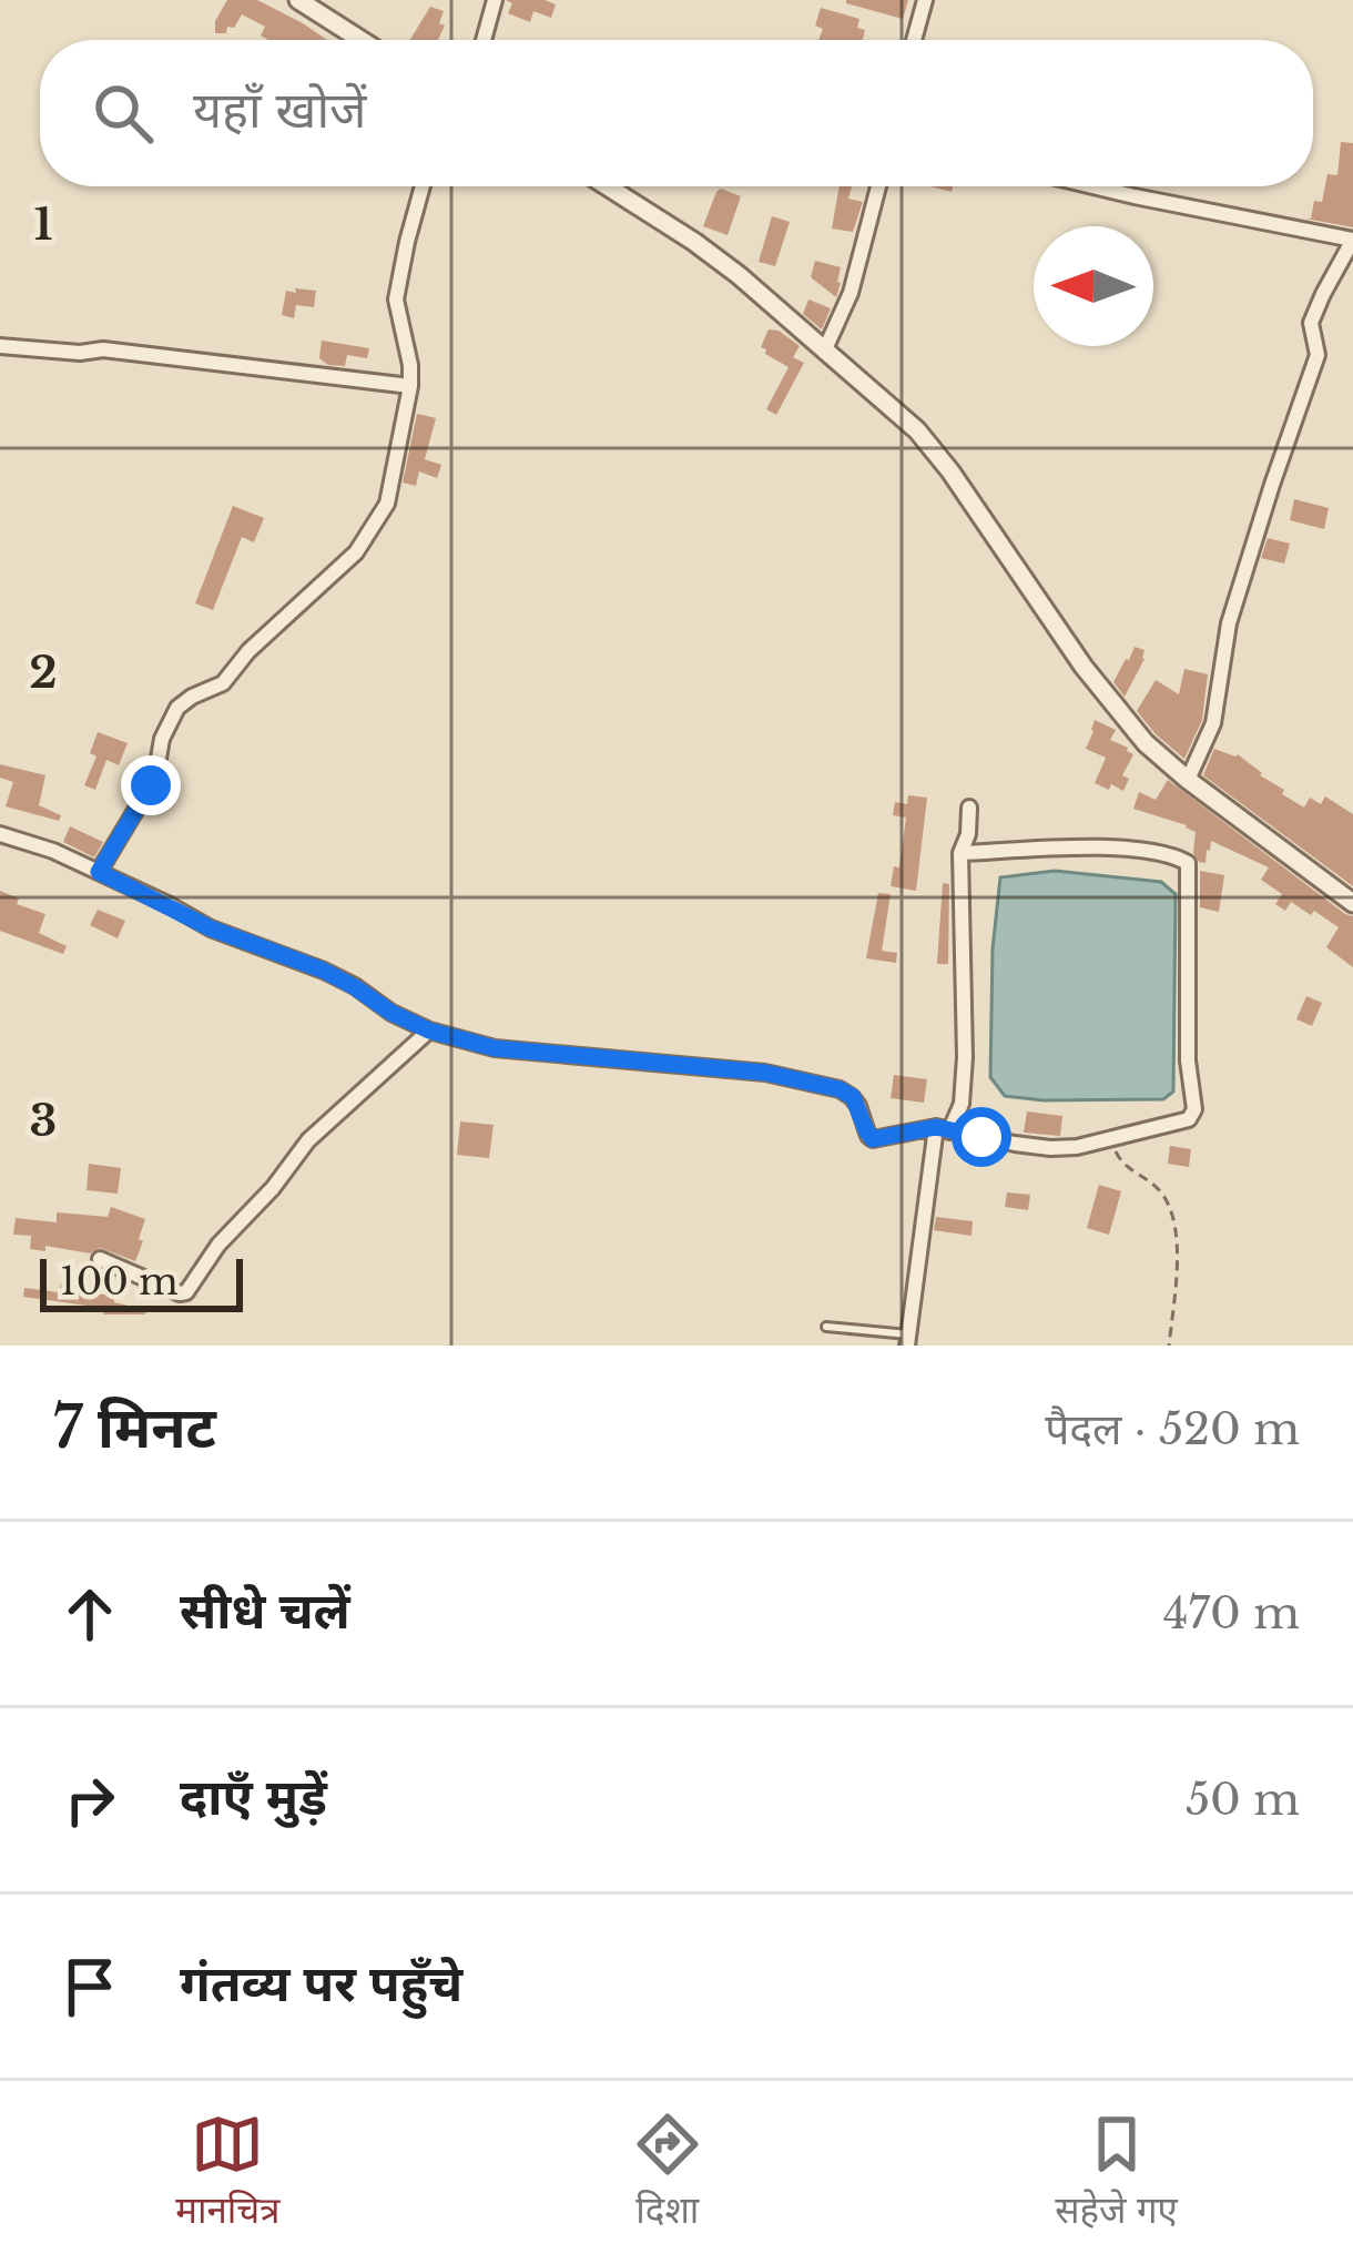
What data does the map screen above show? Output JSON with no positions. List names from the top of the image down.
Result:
{
  "scale_bar": "100 m",
  "north": "left",
  "page": {
    "search": "यहाँ खोजें",
    "scale": "100 m",
    "heading": ["7 मिनट", "पैदल · 520 m"],
    "list": [
      ["सीधे चलें", "470 m"],
      ["दाएँ मुड़ें", "50 m"],
      "गंतव्य पर पहुँचे"
    ],
    "nav": ["मानचित्र", "दिशा", "सहेजे गए"]
  },
  "grid": {
    "rows": ["1", "2", "3"]
  }
}
